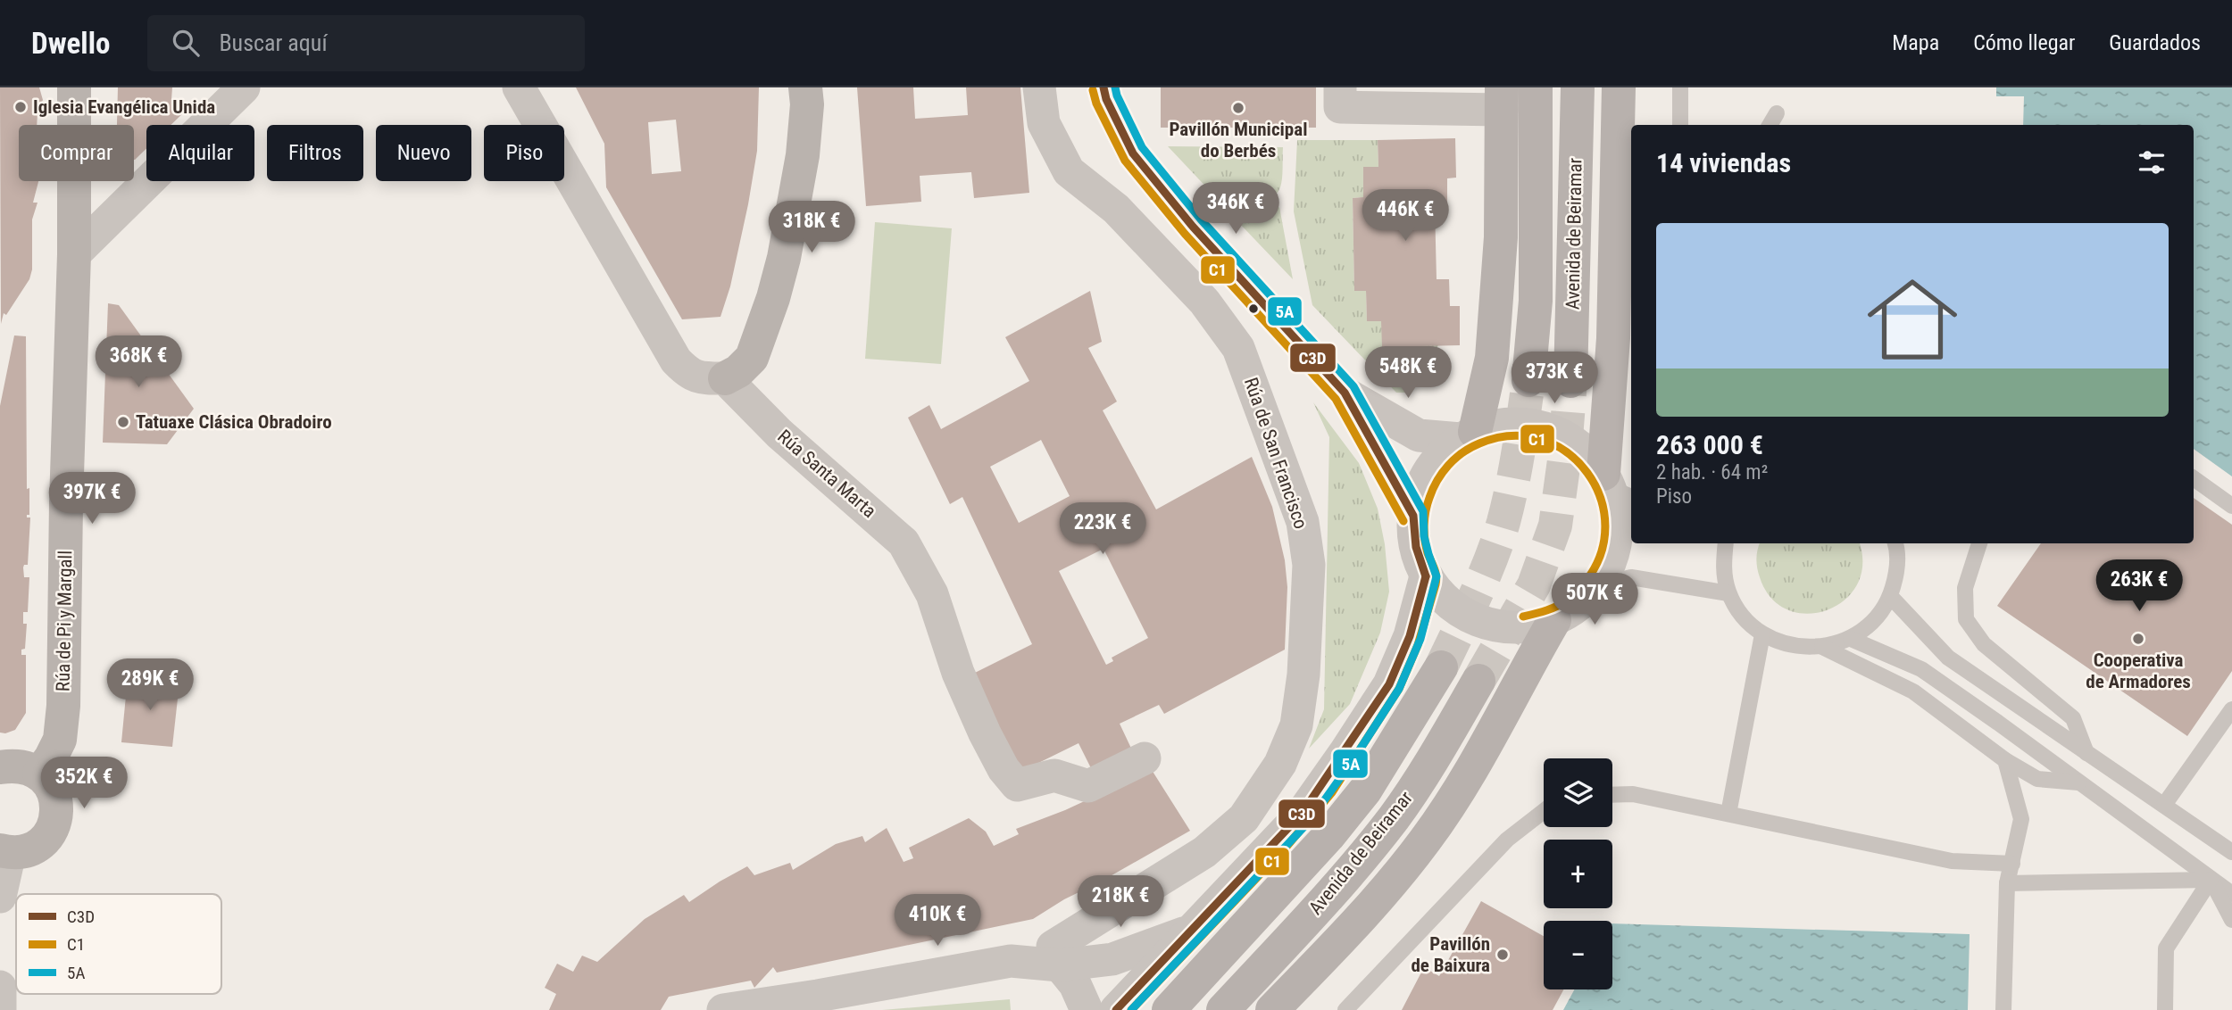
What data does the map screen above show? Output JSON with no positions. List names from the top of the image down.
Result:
{
  "streets": {
    "main road": ["Avenida de Beiramar"],
    "street": ["Rúa de San Francisco", "Rúa Santa Marta", "Rúa de Pi y Margall"]
  },
  "places": [
    "Iglesia Evangélica Unida",
    "Pavillón Municipal do Berbés",
    "Tatuaxe Clásica Obradoiro",
    "Cooperativa de Armadores",
    "Pavillón de Baixura"
  ],
  "lines": ["transit line C3D", "transit line 5A", "transit line C1"],
  "legend": ["C3D", "C1", "5A"],
  "page": {
    "header": "Dwello",
    "search": "Buscar aquí",
    "nav": ["Mapa", "Cómo llegar", "Guardados"],
    "chip": [
      "Comprar",
      "Alquilar",
      "Filtros",
      "Nuevo",
      "Piso"
    ],
    "heading": "14 viviendas",
    "price": [
      "346K €",
      "446K €",
      "318K €",
      "368K €",
      "548K €",
      "373K €",
      "397K €",
      "223K €",
      "263K €",
      "507K €",
      "289K €",
      "352K €",
      "218K €",
      "410K €"
    ],
    "list": [
      {
        "name": "263 000 €",
        "note": "2 hab. · 64 m² · Piso"
      }
    ],
    "map_buttons": ["+", "−"]
  }
}
